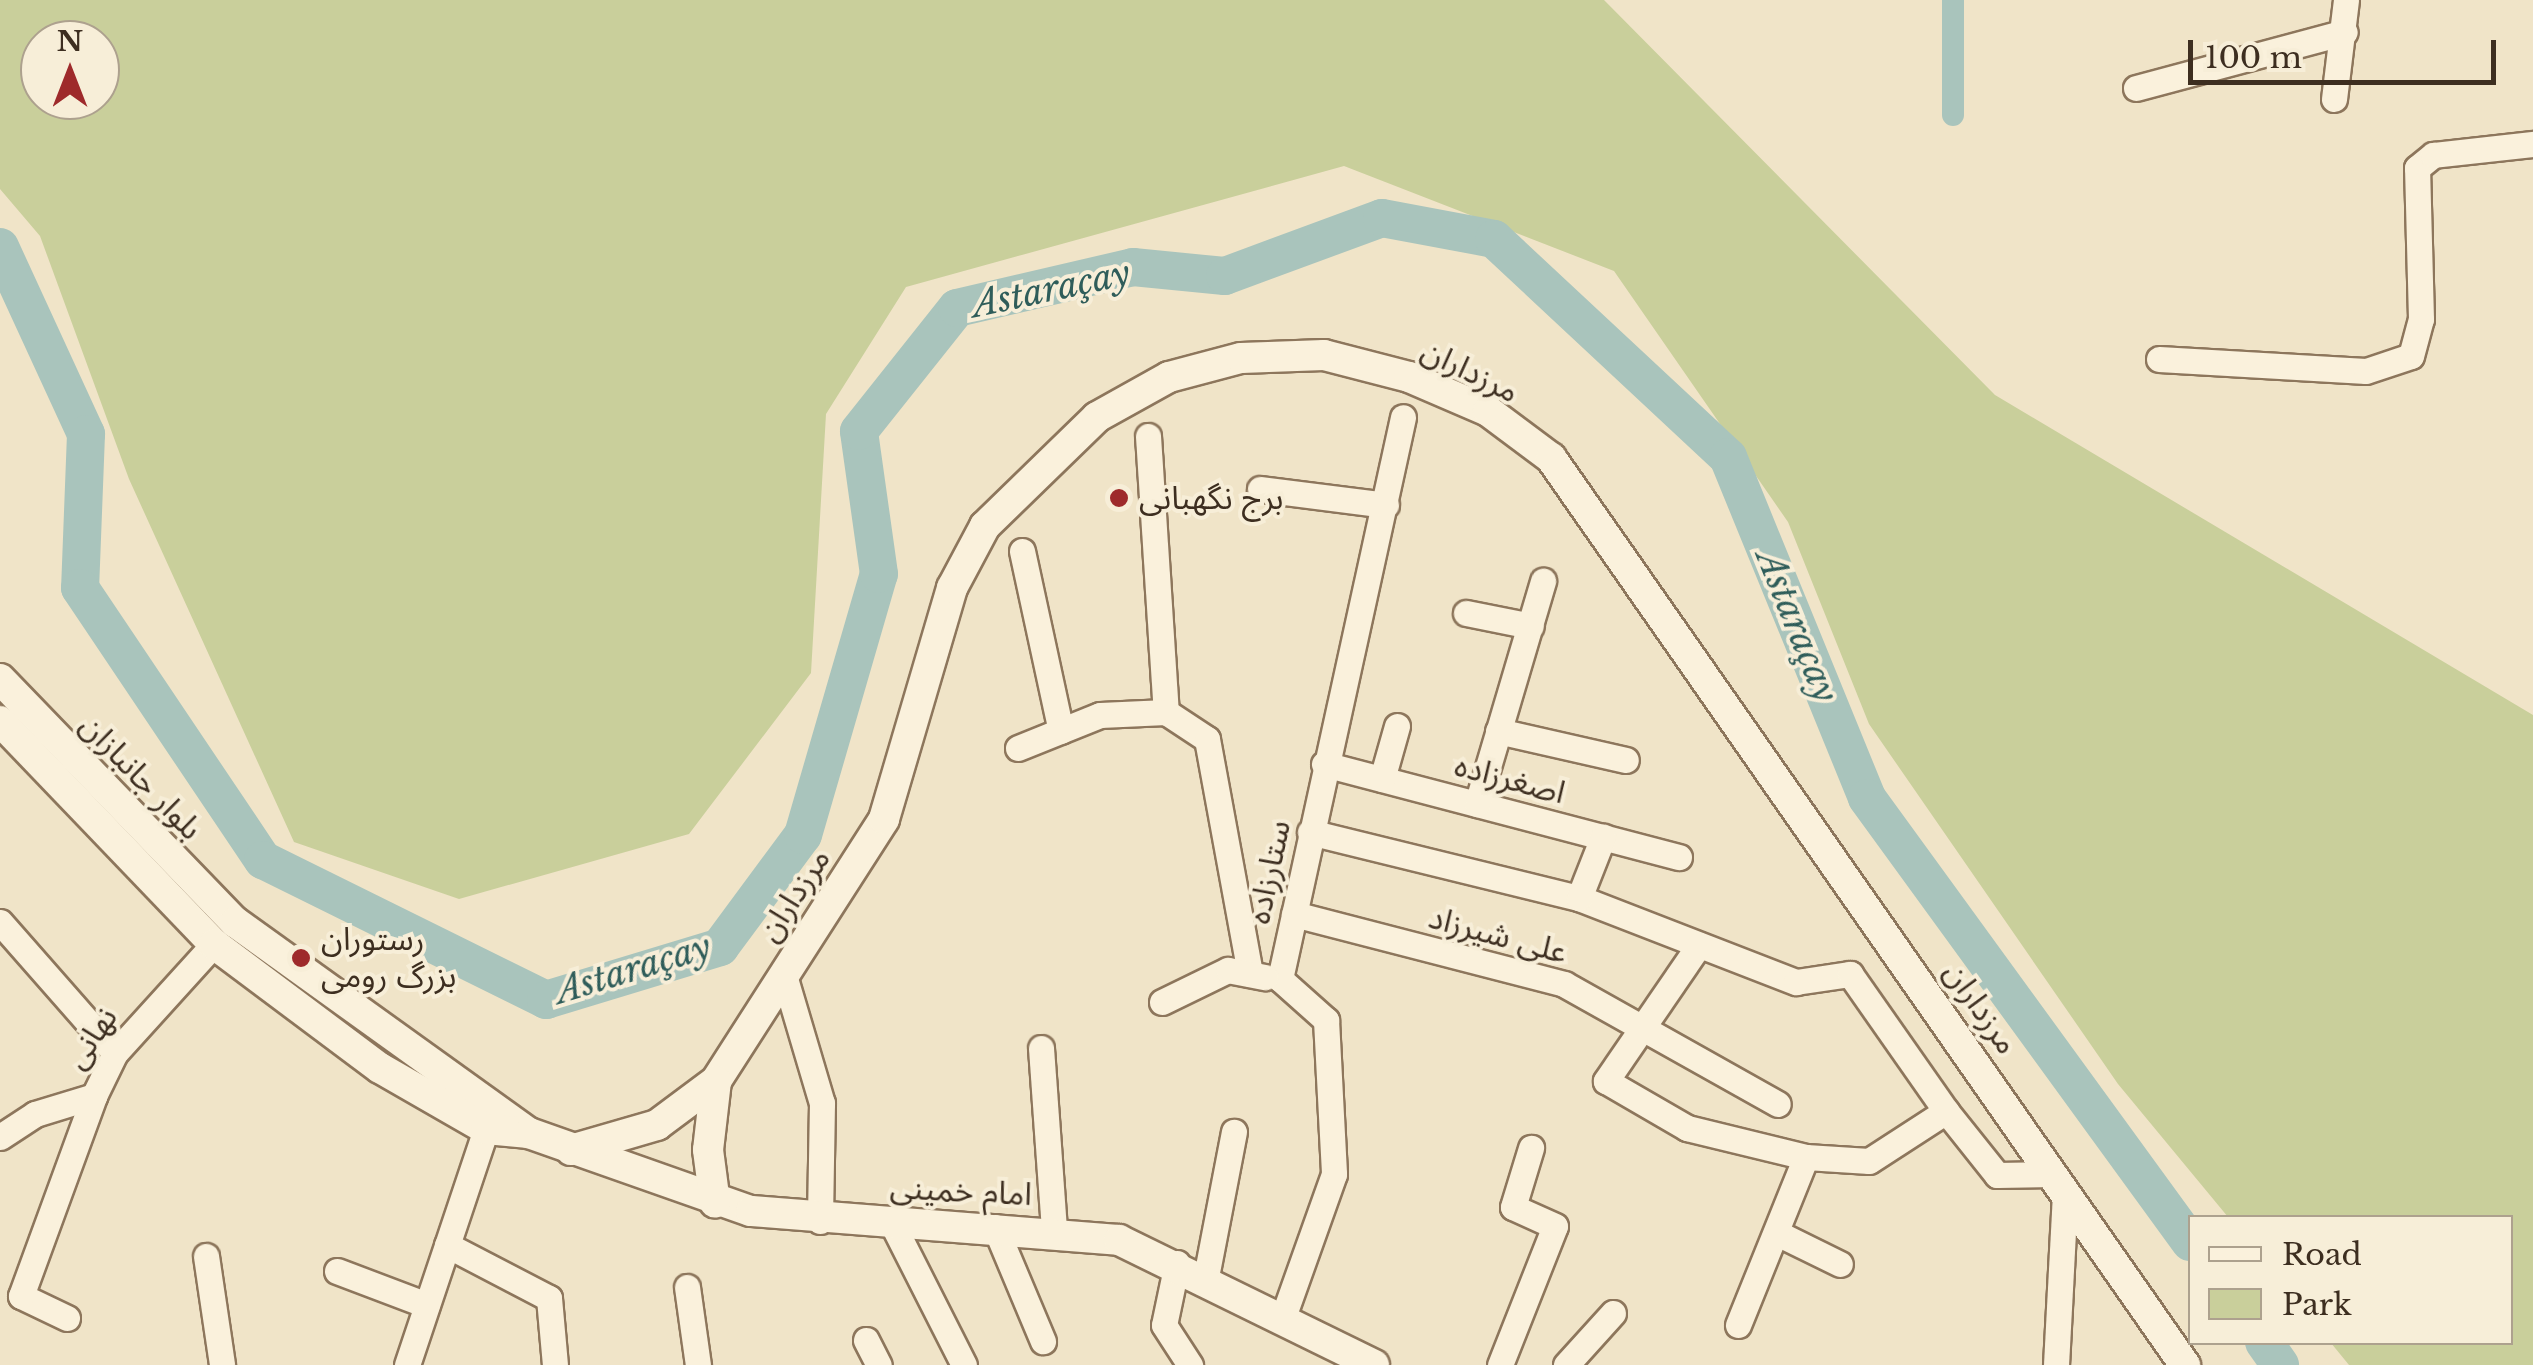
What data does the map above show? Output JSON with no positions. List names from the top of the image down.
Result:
{
  "streets": {
    "street": [
      "مرزداران",
      "بلوار جانبازان",
      "اصغرزاده",
      "ستارزاده",
      "علی شیرزاد",
      "نهانی",
      "امام خمینی"
    ]
  },
  "crossings": [
    ["مرزداران", "امام خمینی"],
    ["بلوار جانبازان", "نهانی"],
    ["بلوار جانبازان", "امام خمینی"],
    ["اصغرزاده", "ستارزاده"],
    ["ستارزاده", "علی شیرزاد"],
    ["نهانی", "امام خمینی"]
  ],
  "water": ["Astaraçay"],
  "places": ["برج نگهبانی", "رستوران بزرگ رومی"],
  "legend": ["Road", "Park"],
  "scale_bar": "100 m",
  "north": "top"
}
